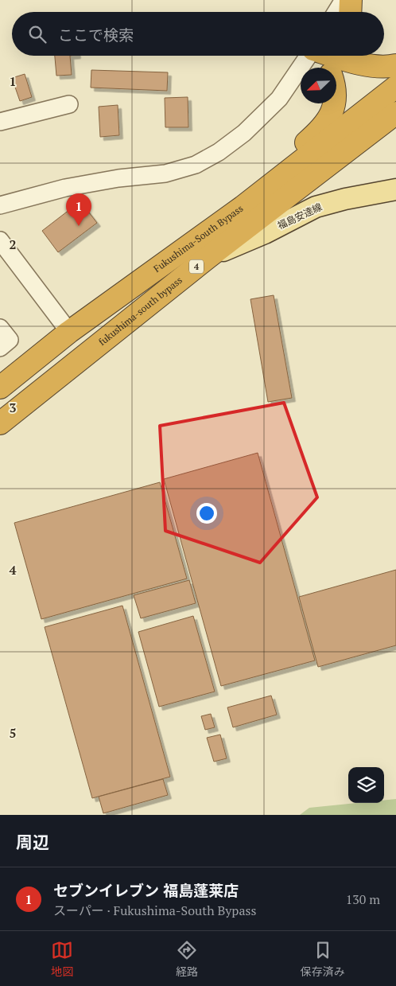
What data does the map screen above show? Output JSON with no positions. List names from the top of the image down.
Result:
{
  "streets": {
    "highway": ["Fukushima-South Bypass", "4", "fukushima-south bypass"],
    "main road": ["福島安達線"]
  },
  "crossings": [
    ["福島安達線", "fukushima-south bypass"]
  ],
  "north": "bottom left",
  "page": {
    "search": "ここで検索",
    "pins": "1",
    "heading": "周辺",
    "list": [
      {
        "mark": "1",
        "name": "セブンイレブン 福島蓬莱店",
        "note": "スーパー · Fukushima-South Bypass",
        "value": "130 m"
      }
    ],
    "nav": ["地図", "経路", "保存済み"]
  },
  "grid": {
    "rows": [
      "1",
      "2",
      "3",
      "4",
      "5"
    ]
  }
}
